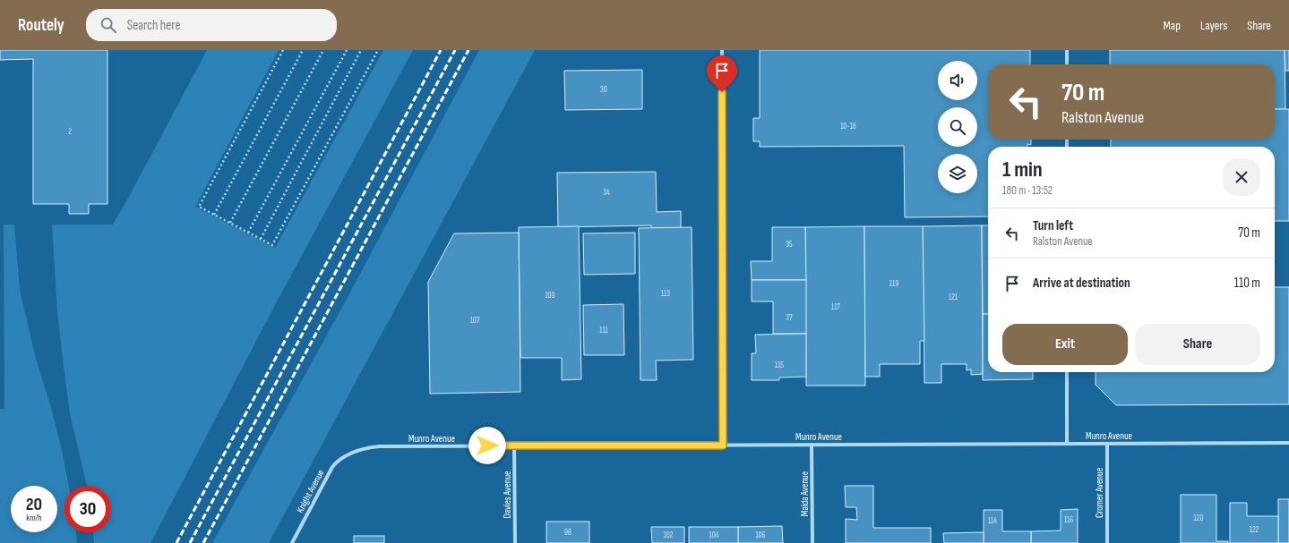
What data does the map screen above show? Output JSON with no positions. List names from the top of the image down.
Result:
{
  "streets": {
    "street": [
      "Munro Avenue",
      "Knight Avenue",
      "Cromer Avenue",
      "Maida Avenue",
      "Davies Avenue"
    ]
  },
  "crossings": [
    ["Munro Avenue", "Knight Avenue"],
    ["Munro Avenue", "Cromer Avenue"],
    ["Munro Avenue", "Maida Avenue"],
    ["Munro Avenue", "Davies Avenue"]
  ],
  "house_numbers": [
    "30",
    "10-18",
    "2",
    "34",
    "35",
    "119",
    "113",
    "109",
    "121",
    "117",
    "37",
    "107",
    "111",
    "115",
    "120",
    "116",
    "114",
    "122",
    "98",
    "102",
    "104",
    "106"
  ],
  "page": {
    "header": "Routely",
    "search": "Search here",
    "nav": ["Map", "Layers", "Share"],
    "turn": ["70 m", "Ralston Avenue"],
    "heading": ["1 min", "180 m · 13:52"],
    "list": [
      {
        "name": "Turn left",
        "note": "Ralston Avenue",
        "value": "70 m"
      },
      {
        "name": "Arrive at destination",
        "value": "110 m"
      }
    ],
    "buttons": ["Exit", "Share"],
    "speed": "20 km/h",
    "limit": "30"
  }
}
